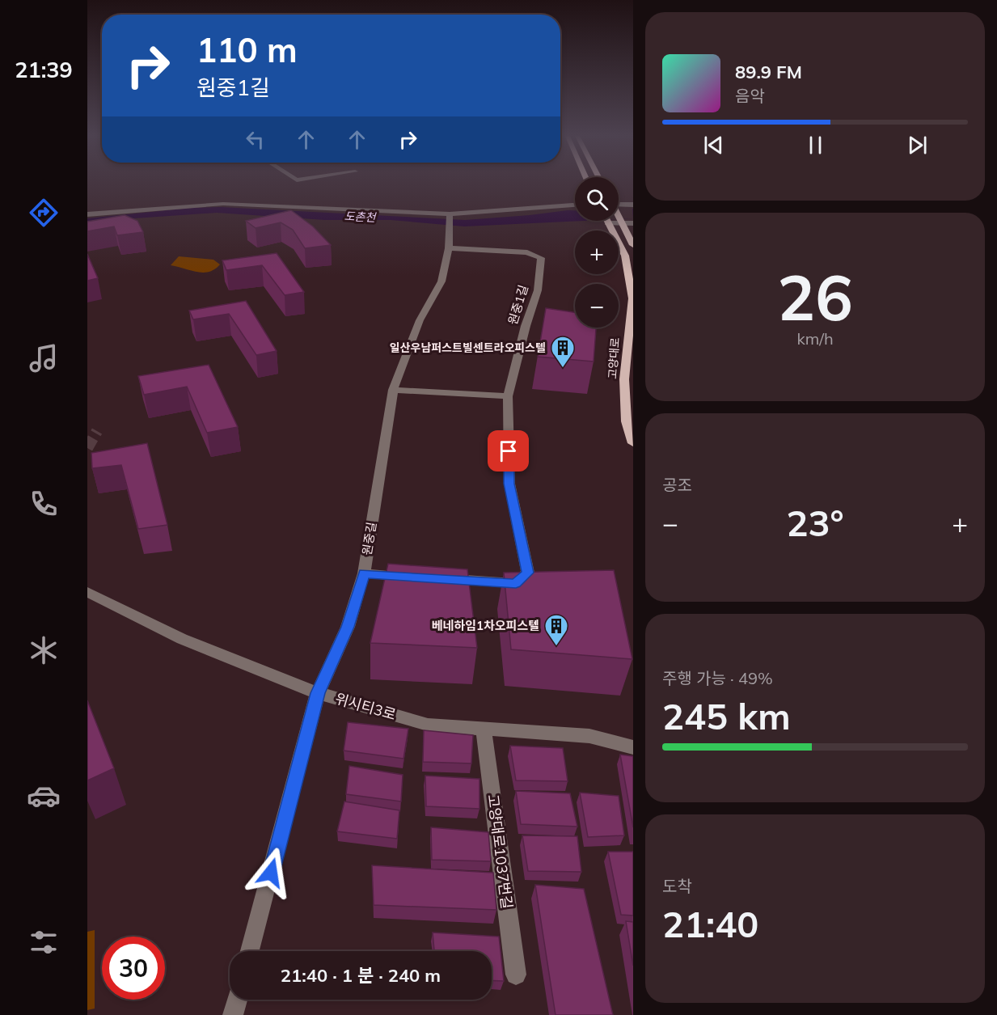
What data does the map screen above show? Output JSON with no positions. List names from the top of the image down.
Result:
{
  "streets": {
    "main road": ["고양대로"],
    "street": [
      "원중1길",
      "원중길",
      "위시티3로",
      "고양대로1037번길"
    ]
  },
  "crossings": [
    ["원중1길", "원중길"],
    ["원중길", "위시티3로"],
    ["위시티3로", "고양대로1037번길"]
  ],
  "water": ["도촌천"],
  "places": {
    "building": ["일산우남퍼스트빌센트라오피스텔", "베네하임1차오피스텔"]
  },
  "page": {
    "tabs": "21:39",
    "turn": ["110 m", "원중1길"],
    "song": ["89.9 FM", "음악"],
    "map_buttons": ["+", "−"],
    "tile": [
      ["26", "km/h"],
      "공조",
      ["주행 가능 · 49%", "245 km"],
      ["도착", "21:40"]
    ],
    "heat": ["−", "23°", "+"],
    "limit": "30",
    "trip": "21:40 · 1 분 · 240 m"
  }
}
